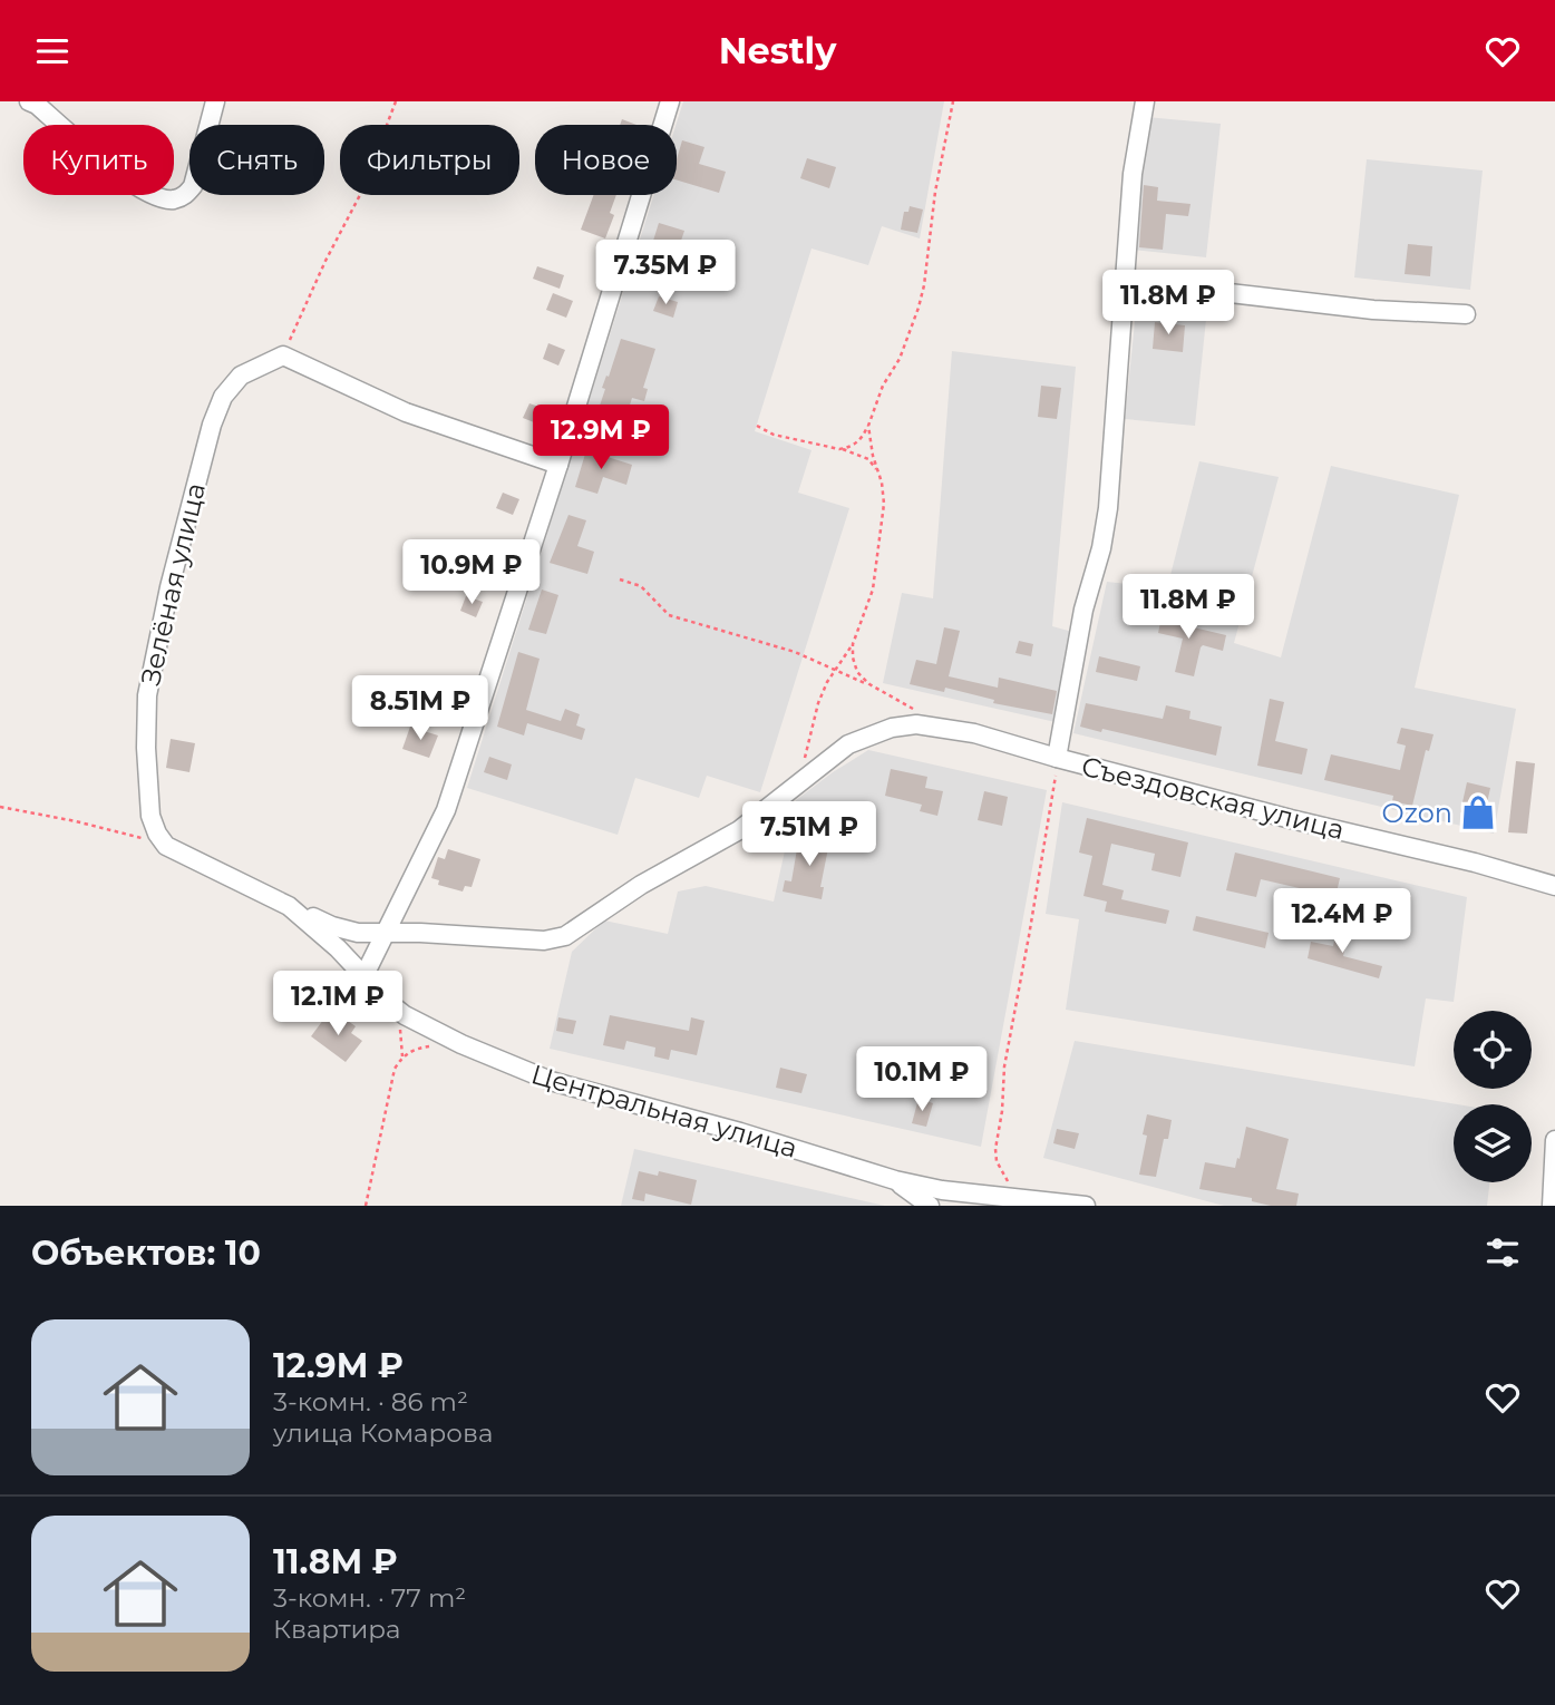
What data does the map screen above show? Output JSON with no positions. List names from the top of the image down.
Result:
{
  "streets": {
    "street": ["Зелёная улица", "Съездовская улица", "Центральная улица"]
  },
  "crossings": [
    ["Зелёная улица", "Центральная улица"],
    ["Съездовская улица", "Центральная улица"]
  ],
  "places": {
    "shop": ["Ozon"]
  },
  "page": {
    "header": "Nestly",
    "chip": [
      "Купить",
      "Снять",
      "Фильтры",
      "Новое"
    ],
    "price": [
      "7.35M ₽",
      "11.8M ₽",
      "12.9M ₽",
      "10.9M ₽",
      "11.8M ₽",
      "8.51M ₽",
      "7.51M ₽",
      "12.4M ₽",
      "12.1M ₽",
      "10.1M ₽"
    ],
    "heading": "Объектов: 10",
    "list": [
      {
        "name": "12.9M ₽",
        "note": "3-комн. · 86 m² · улица Комарова"
      },
      {
        "name": "11.8M ₽",
        "note": "3-комн. · 77 m² · Квартира"
      }
    ]
  }
}
